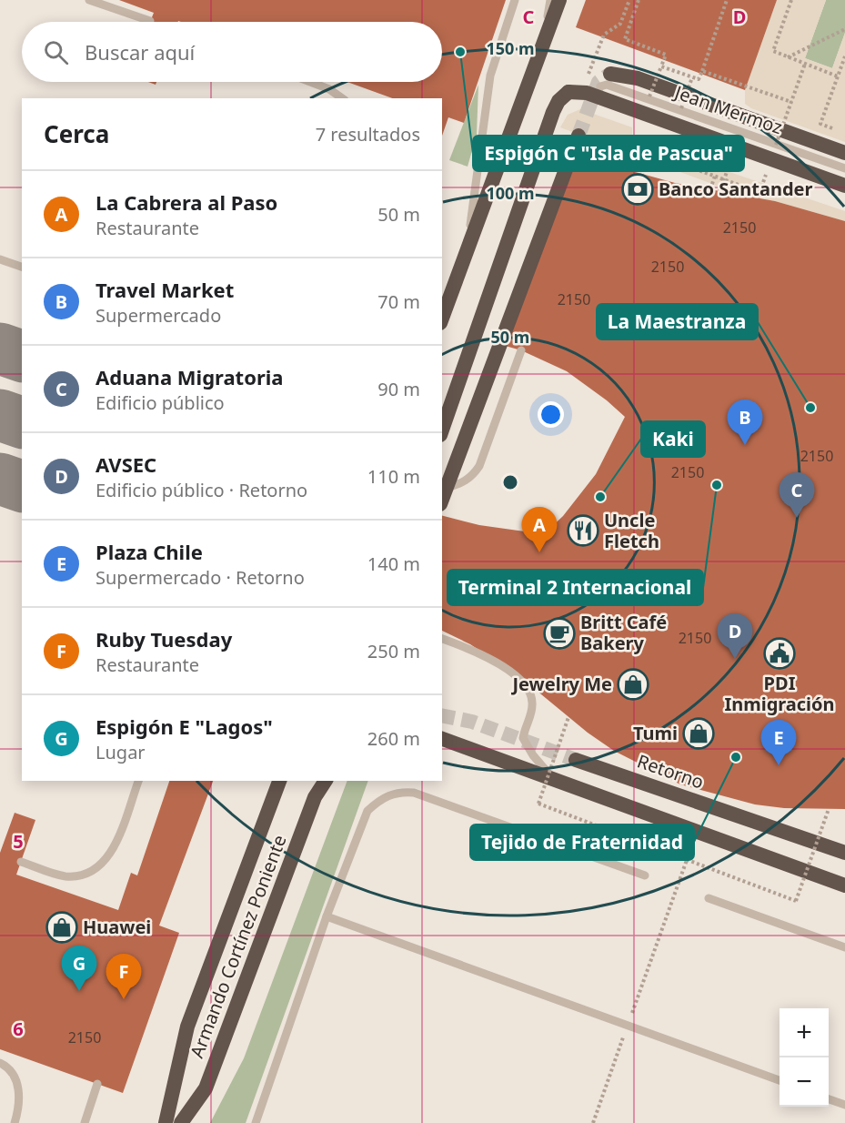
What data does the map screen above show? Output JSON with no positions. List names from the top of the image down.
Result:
{
  "streets": {
    "highway": ["Retorno", "Armando Cortínez Poniente"],
    "lane": ["Jean Mermoz"]
  },
  "places": {
    "other": [
      "Espigón C \"Isla de Pascua\"",
      "La Maestranza",
      "Terminal 2 Internacional",
      "Kaki",
      "Tejido de Fraternidad"
    ],
    "bank": ["Banco Santander"],
    "restaurant": ["Uncle Fletch"],
    "cafe": ["Britt Café Bakery"],
    "public building": ["PDI Inmigración"],
    "shop": ["Jewelry Me", "Tumi", "Huawei"]
  },
  "house_numbers": [
    "2150",
    "2150",
    "2150",
    "2150",
    "2150",
    "2150",
    "2150"
  ],
  "page": {
    "search": "Buscar aquí",
    "heading": ["Cerca", "7 resultados"],
    "list": [
      {
        "mark": "A",
        "name": "La Cabrera al Paso",
        "note": "Restaurante",
        "value": "50 m"
      },
      {
        "mark": "B",
        "name": "Travel Market",
        "note": "Supermercado",
        "value": "70 m"
      },
      {
        "mark": "C",
        "name": "Aduana Migratoria",
        "note": "Edificio público",
        "value": "90 m"
      },
      {
        "mark": "D",
        "name": "AVSEC",
        "note": "Edificio público · Retorno",
        "value": "110 m"
      },
      {
        "mark": "E",
        "name": "Plaza Chile",
        "note": "Supermercado · Retorno",
        "value": "140 m"
      },
      {
        "mark": "F",
        "name": "Ruby Tuesday",
        "note": "Restaurante",
        "value": "250 m"
      },
      {
        "mark": "G",
        "name": "Espigón E \"Lagos\"",
        "note": "Lugar",
        "value": "260 m"
      }
    ],
    "pins": [
      "B",
      "C",
      "A",
      "D",
      "E",
      "G",
      "F"
    ],
    "map_buttons": ["+", "−"]
  },
  "grid": {
    "columns": ["C", "D"],
    "rows": ["5", "6"]
  },
  "rings": ["150 m", "100 m", "50 m"]
}
